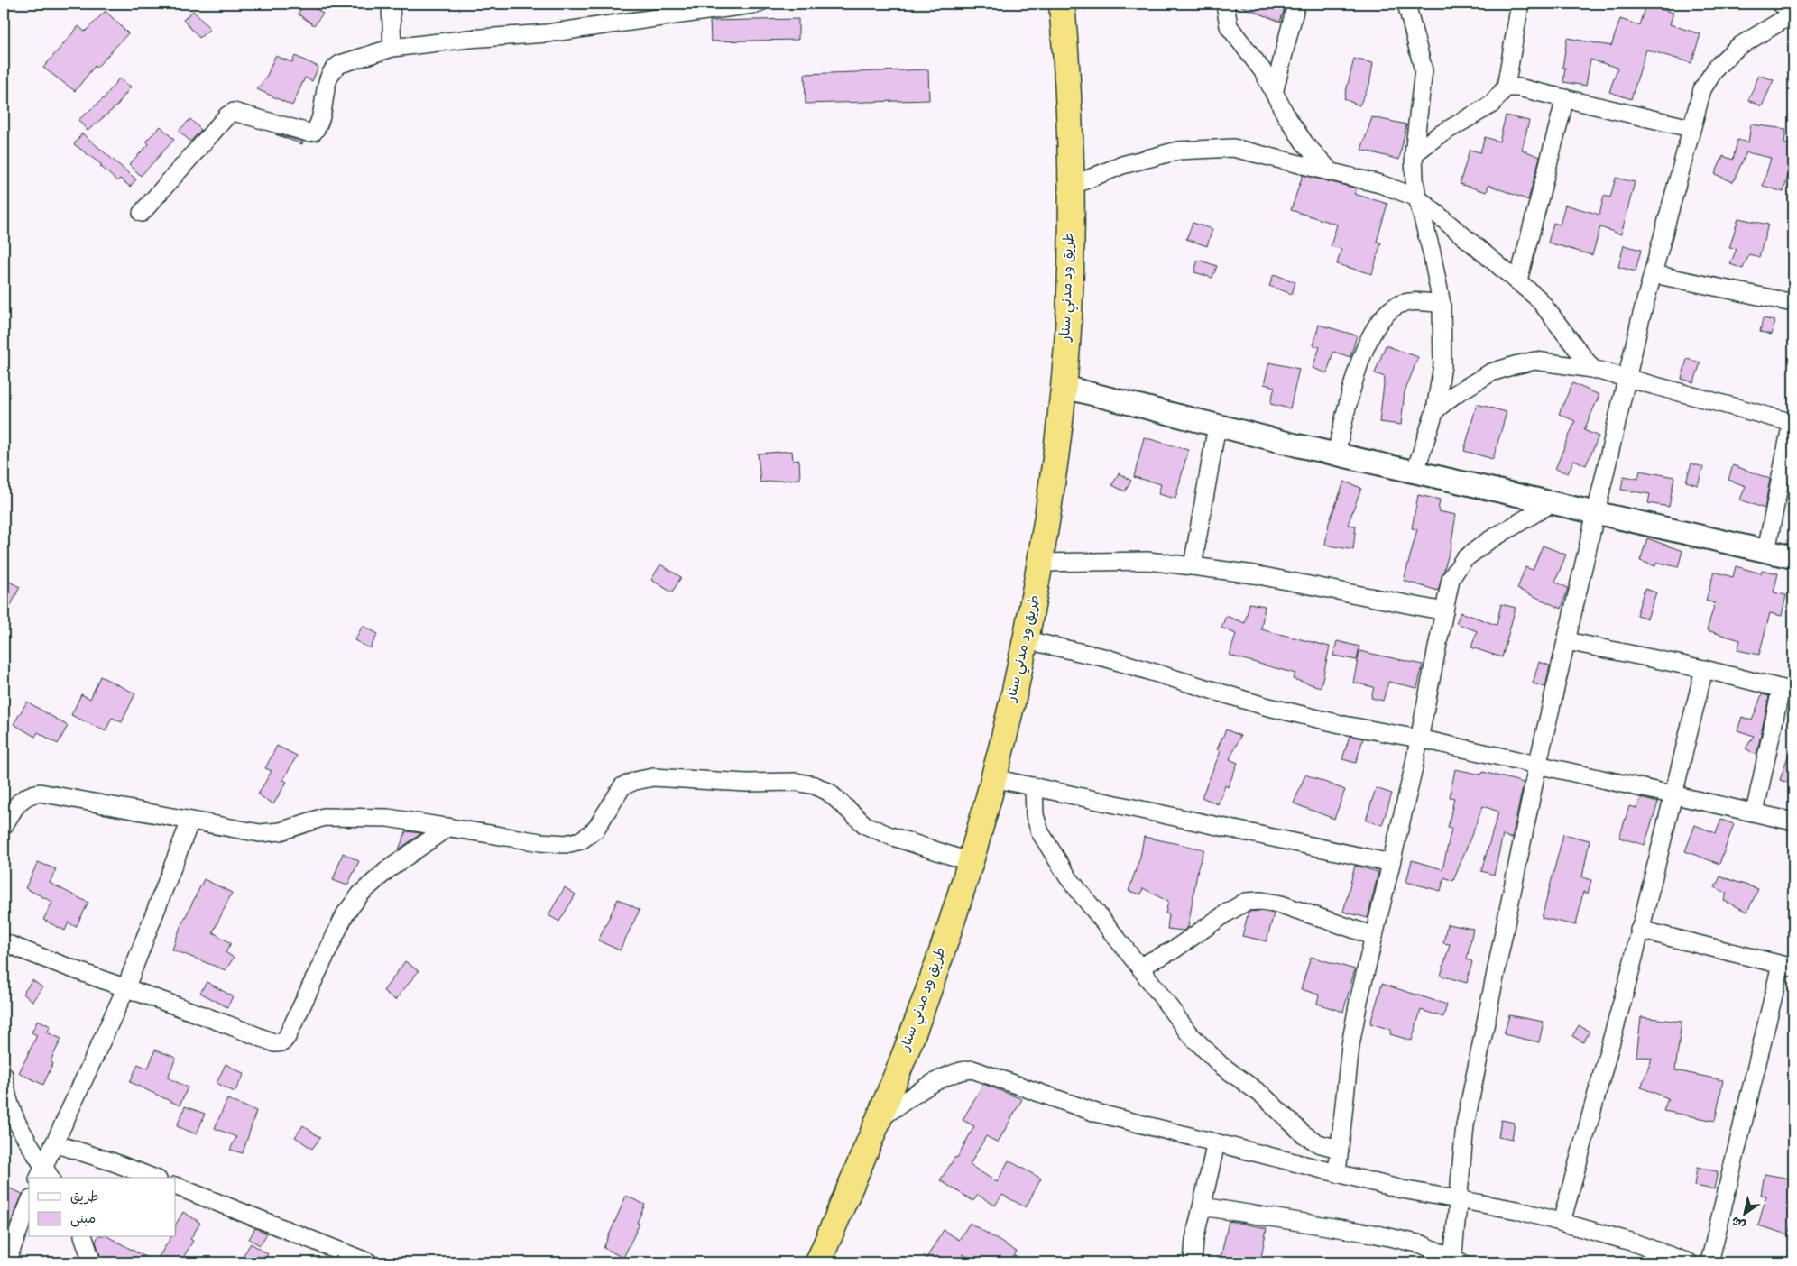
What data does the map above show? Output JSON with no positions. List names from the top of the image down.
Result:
{
  "streets": {
    "highway": ["طريق ود مدني سنار"]
  },
  "legend": ["طريق", "مبنى"],
  "north": "bottom left"
}
